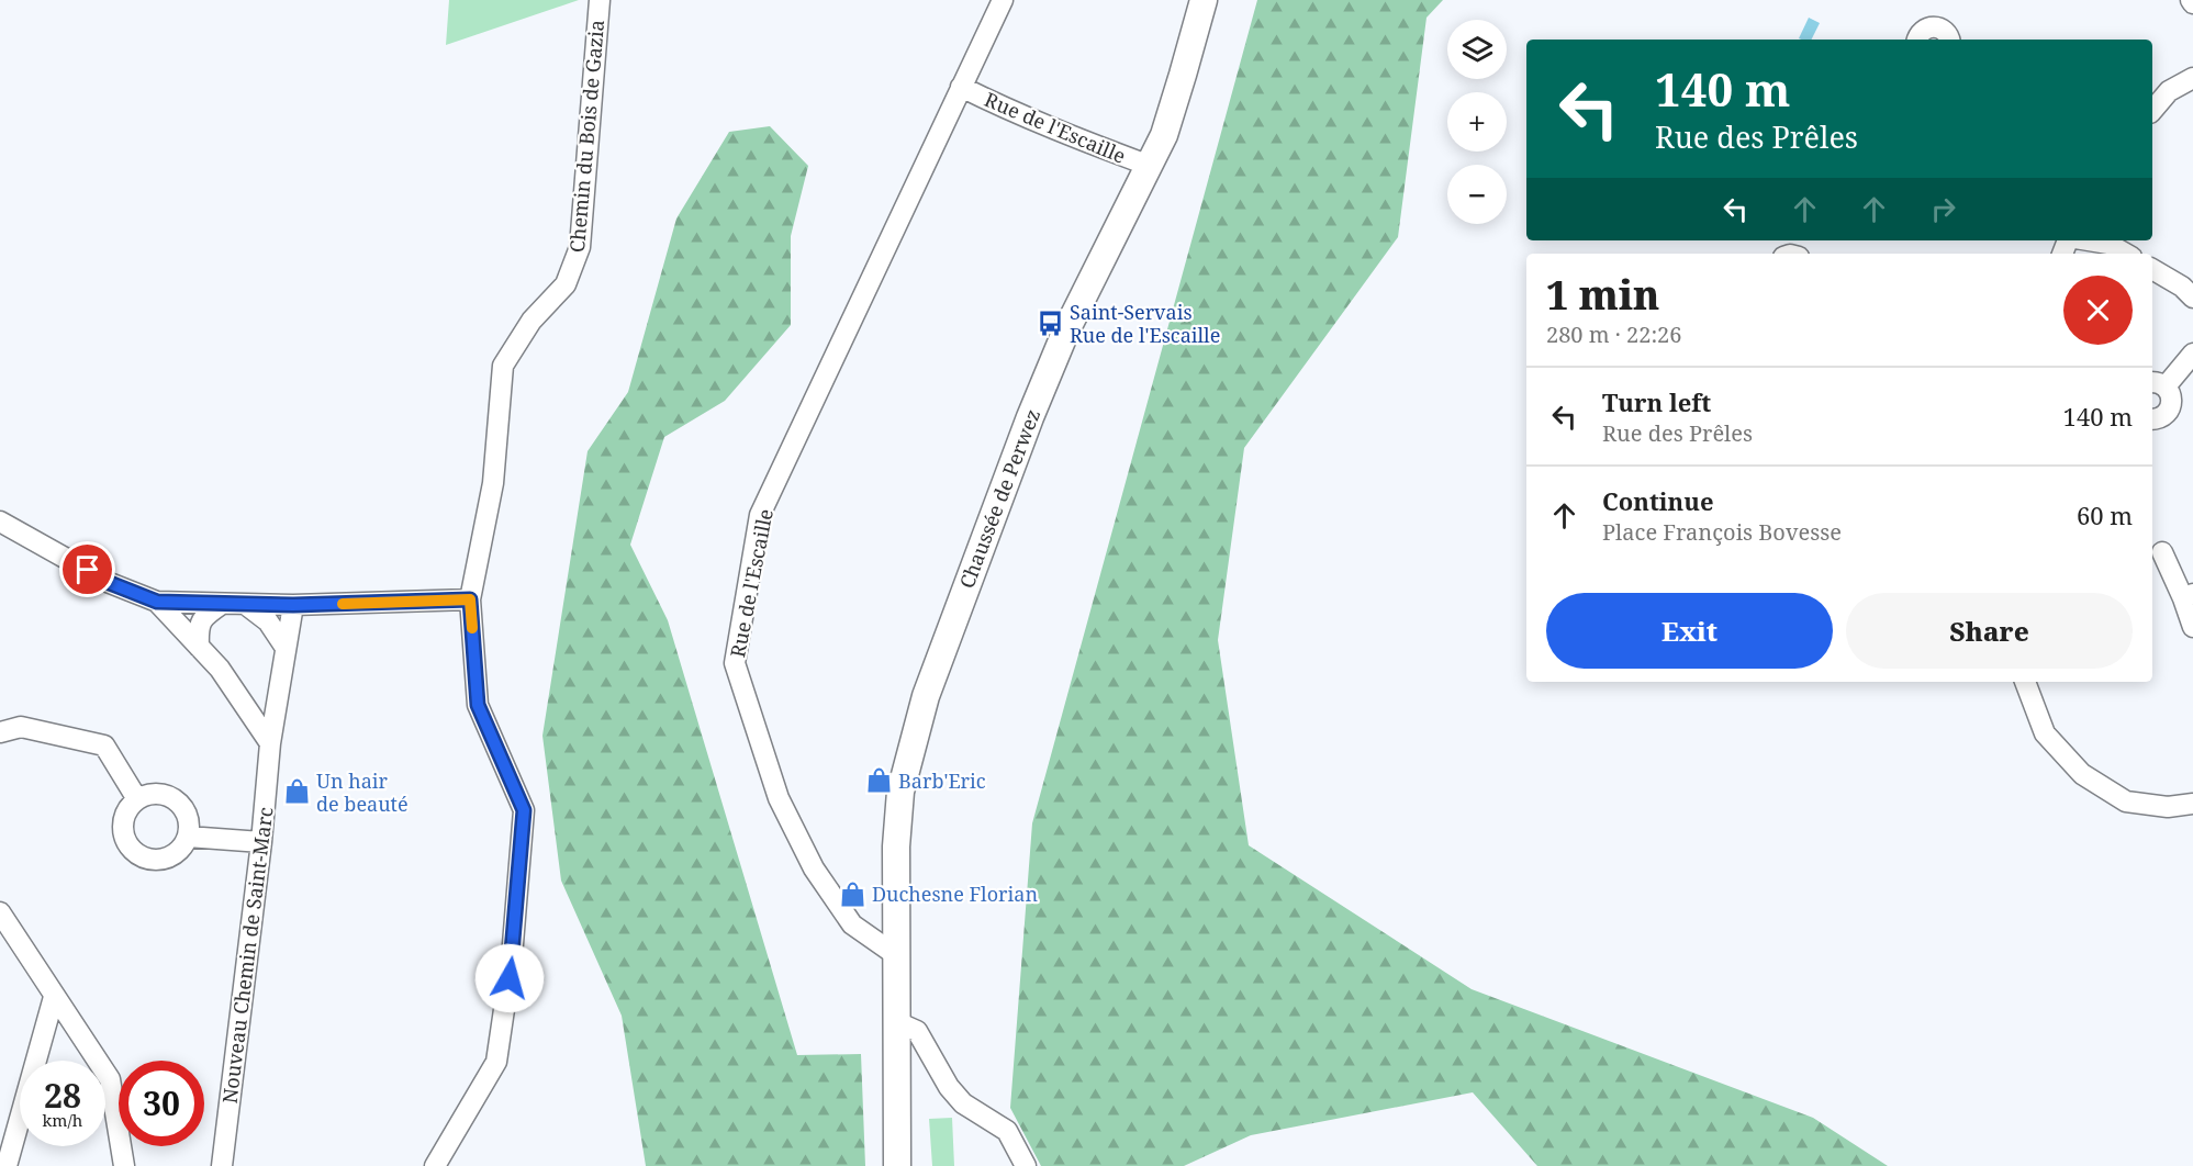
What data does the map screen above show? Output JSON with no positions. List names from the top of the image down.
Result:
{
  "streets": {
    "main road": ["Chaussée de Perwez"],
    "street": ["Rue de l'Escaille", "Chemin du Bois de Gazia", "Nouveau Chemin de Saint-Marc"]
  },
  "crossings": [
    ["Rue de l'Escaille", "Chaussée de Perwez"]
  ],
  "places": {
    "bus stop": ["Saint-Servais Rue de l'Escaille"],
    "shop": ["Barb'Eric", "Un hair de beauté", "Duchesne Florian"]
  },
  "page": {
    "map_buttons": ["+", "−"],
    "turn": ["140 m", "Rue des Prêles"],
    "heading": ["1 min", "280 m · 22:26"],
    "list": [
      {
        "name": "Turn left",
        "note": "Rue des Prêles",
        "value": "140 m"
      },
      {
        "name": "Continue",
        "note": "Place François Bovesse",
        "value": "60 m"
      }
    ],
    "buttons": ["Exit", "Share"],
    "speed": "28 km/h",
    "limit": "30"
  }
}
